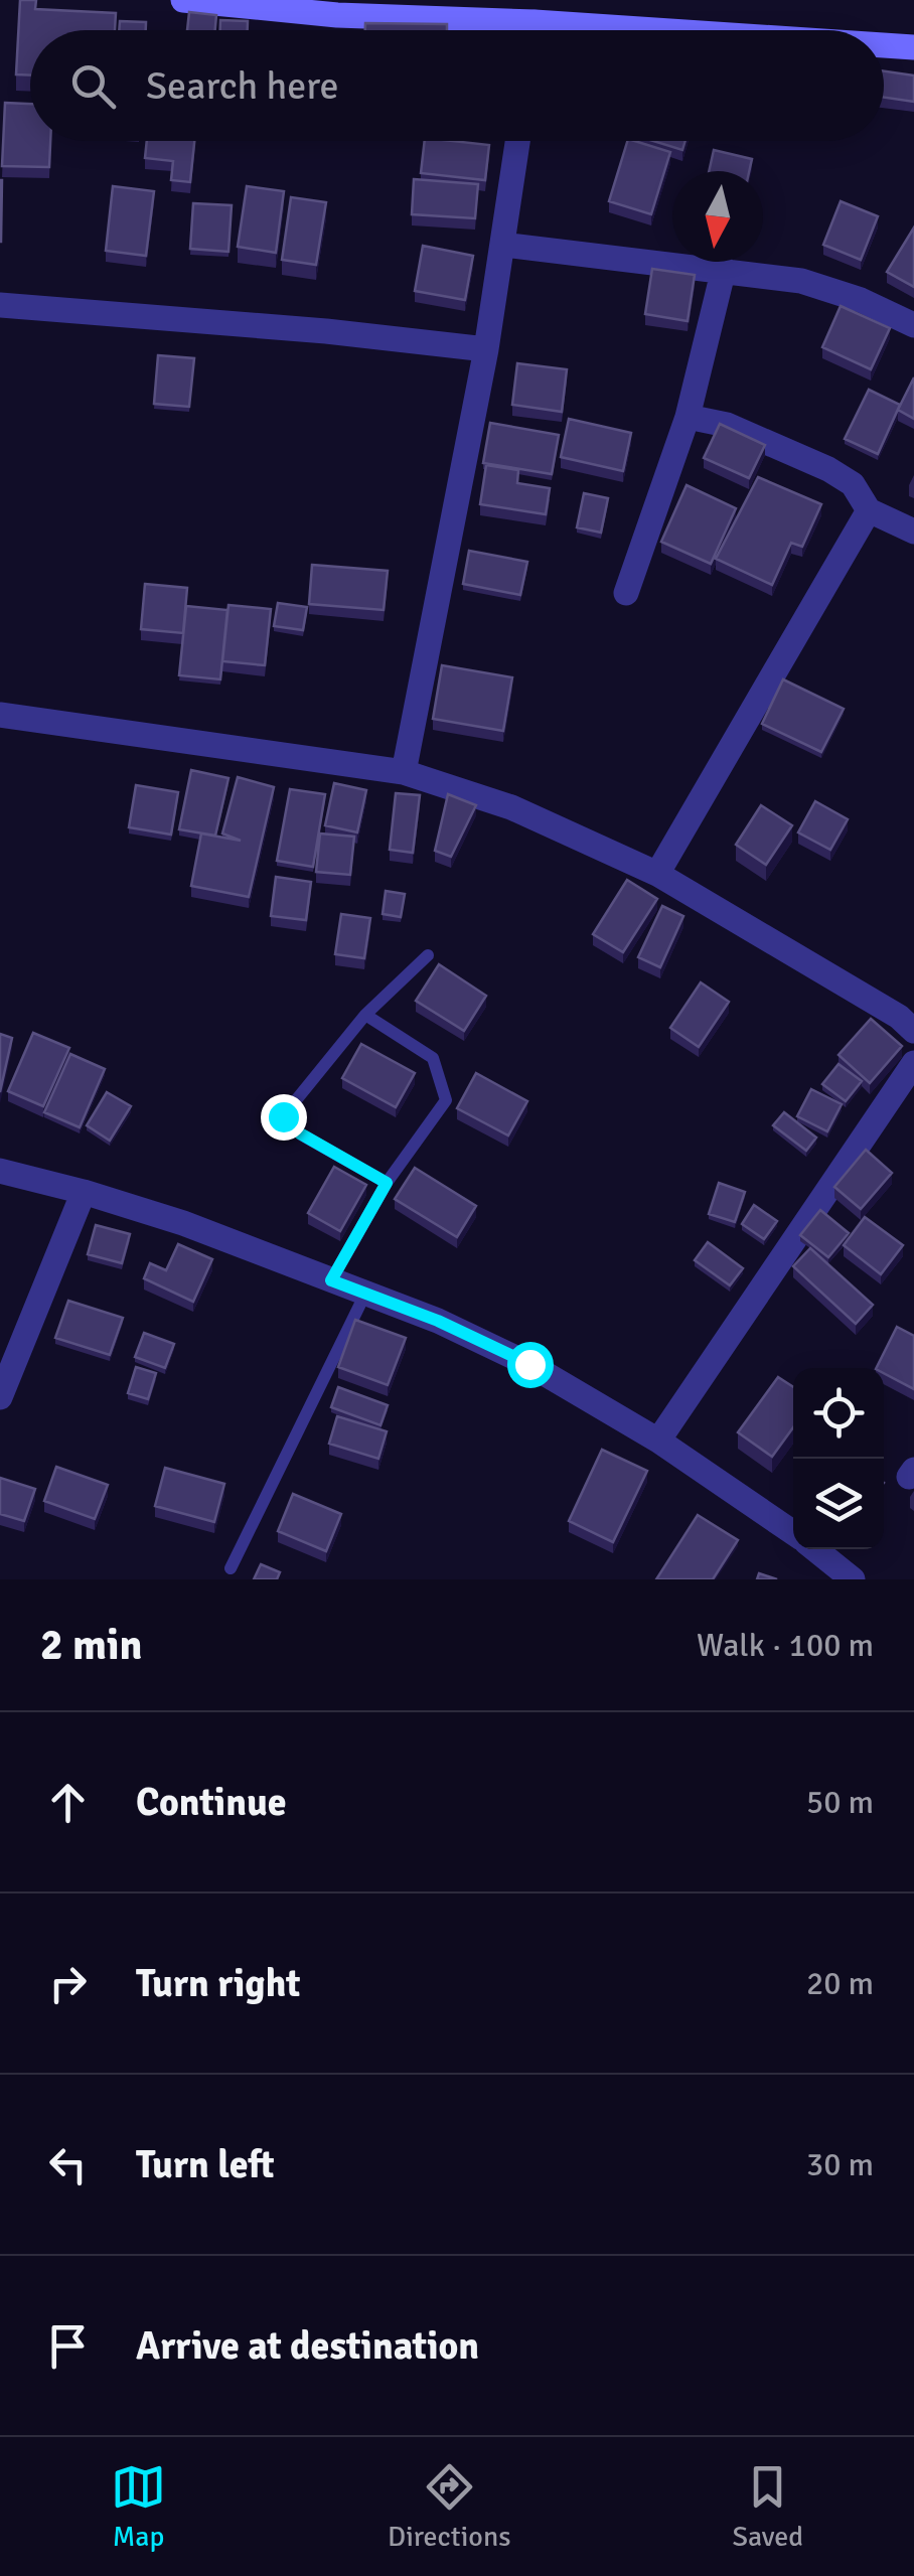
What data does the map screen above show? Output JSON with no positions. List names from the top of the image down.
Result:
{
  "north": "bottom",
  "page": {
    "search": "Search here",
    "heading": ["2 min", "Walk · 100 m"],
    "list": [
      ["Continue", "50 m"],
      ["Turn right", "20 m"],
      ["Turn left", "30 m"],
      "Arrive at destination"
    ],
    "nav": ["Map", "Directions", "Saved"]
  }
}
